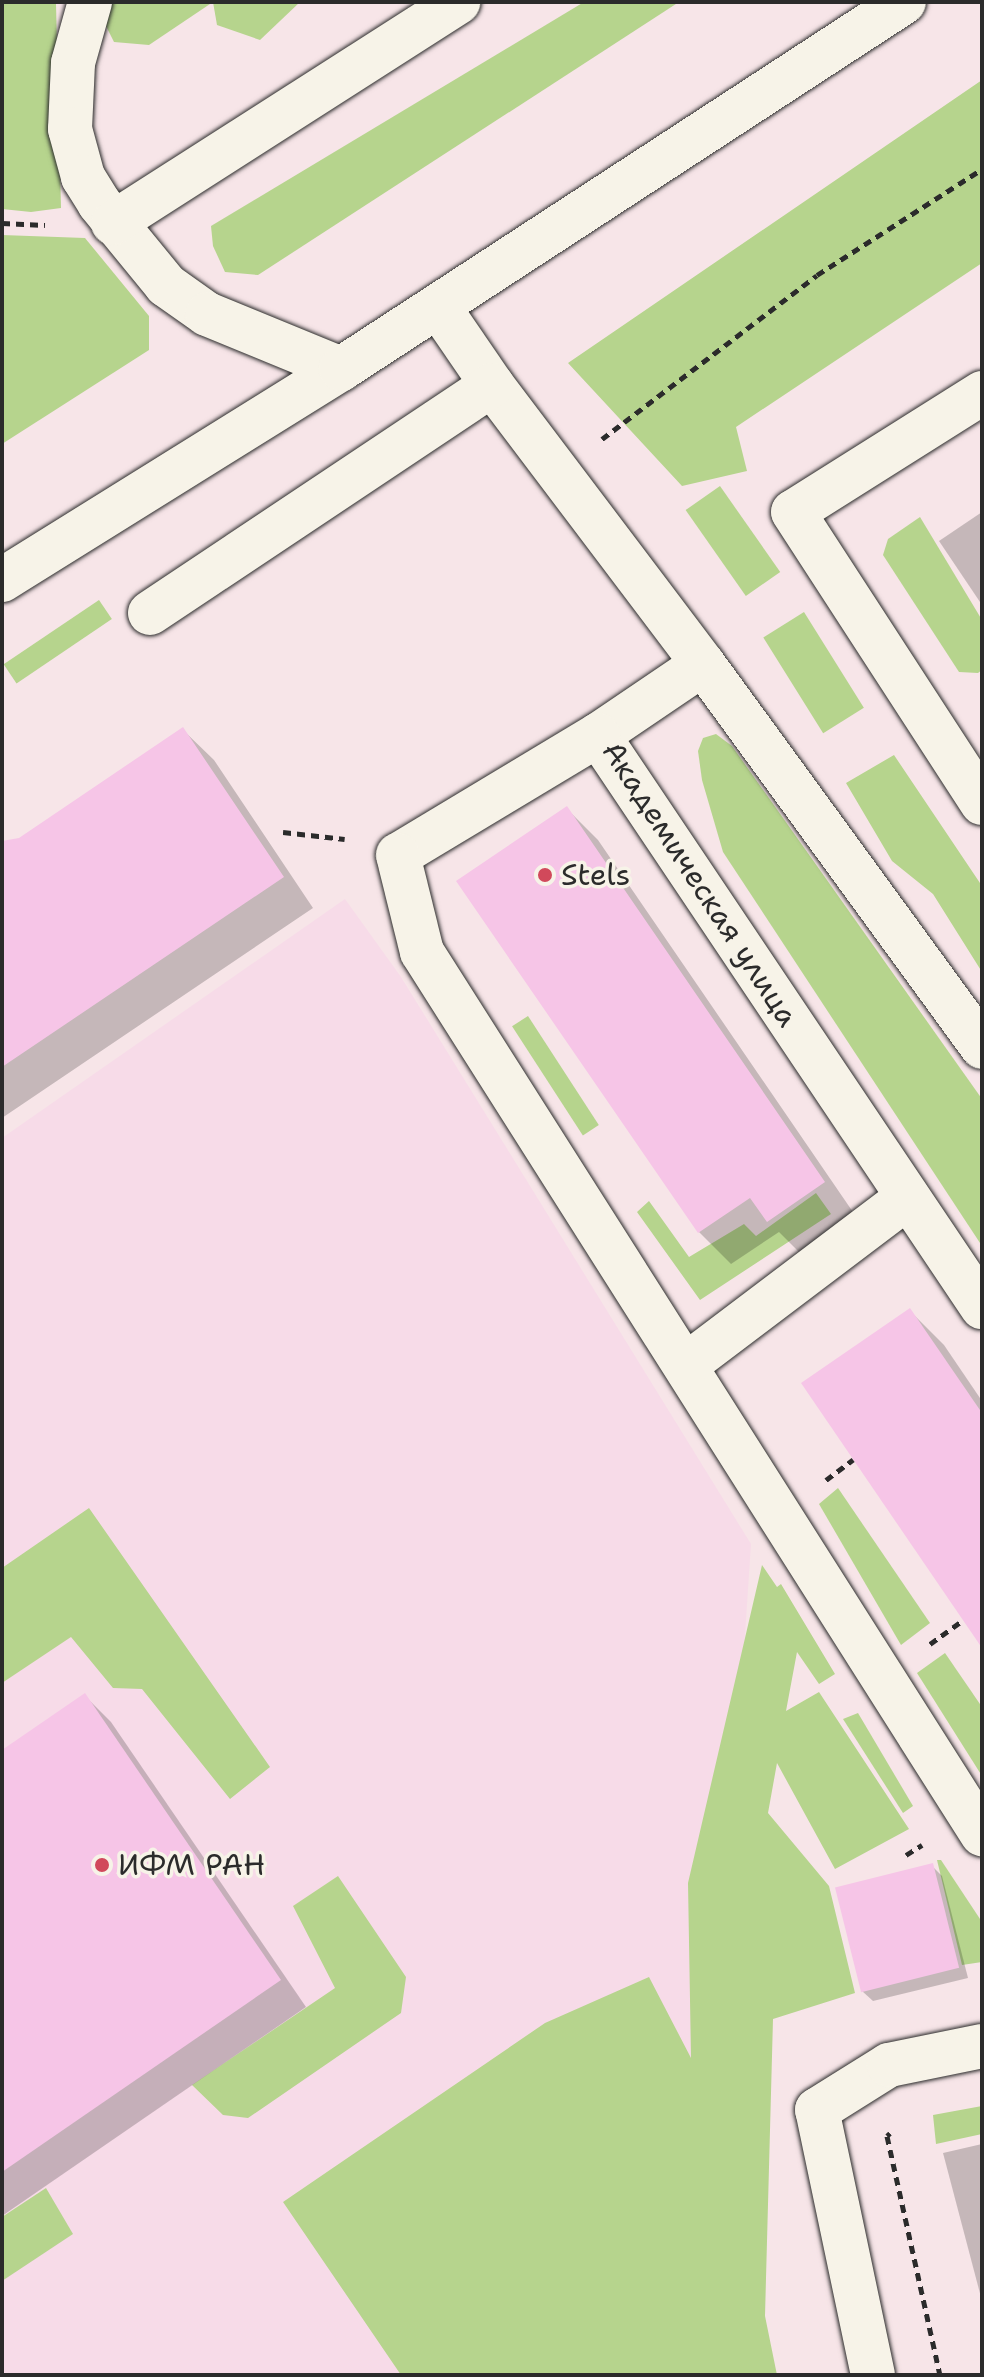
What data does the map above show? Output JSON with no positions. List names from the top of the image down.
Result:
{
  "streets": {
    "street": ["Академическая улица"]
  },
  "places": ["Stels", "ИФМ РАН"]
}
